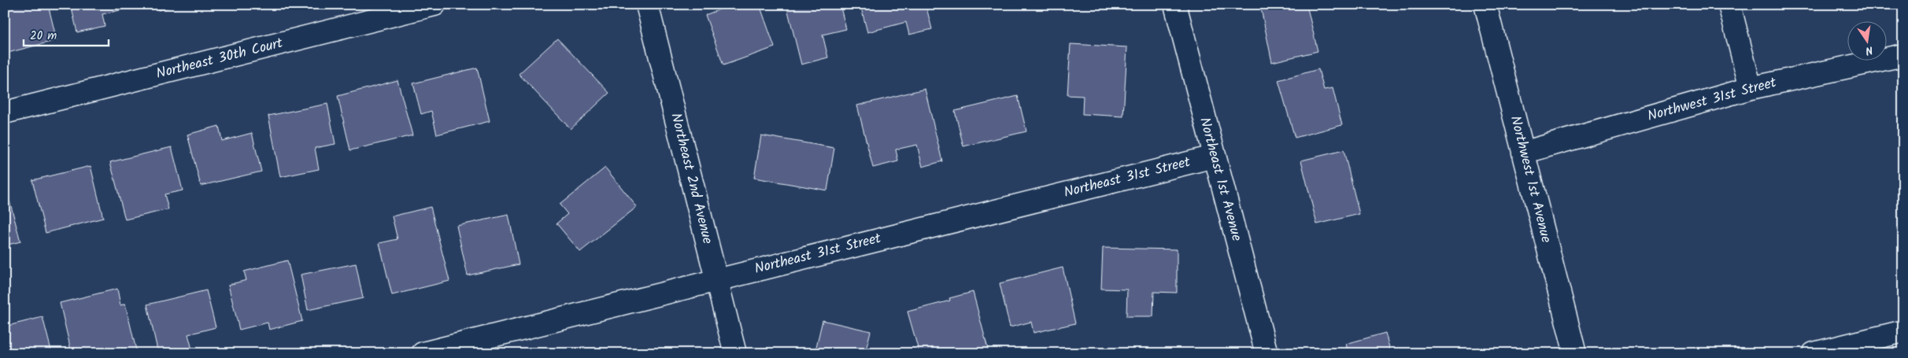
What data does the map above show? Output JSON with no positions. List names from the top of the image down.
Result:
{
  "streets": {
    "street": [
      "Northeast 30th Court",
      "Northwest 31st Street",
      "Northeast 31st Street",
      "Northeast 2nd Avenue",
      "Northeast 1st Avenue",
      "Northwest 1st Avenue"
    ]
  },
  "crossings": [
    ["Northwest 31st Street", "Northwest 1st Avenue"],
    ["Northeast 31st Street", "Northeast 2nd Avenue"],
    ["Northeast 31st Street", "Northeast 1st Avenue"]
  ],
  "scale_bar": "20 m",
  "north": "bottom"
}
